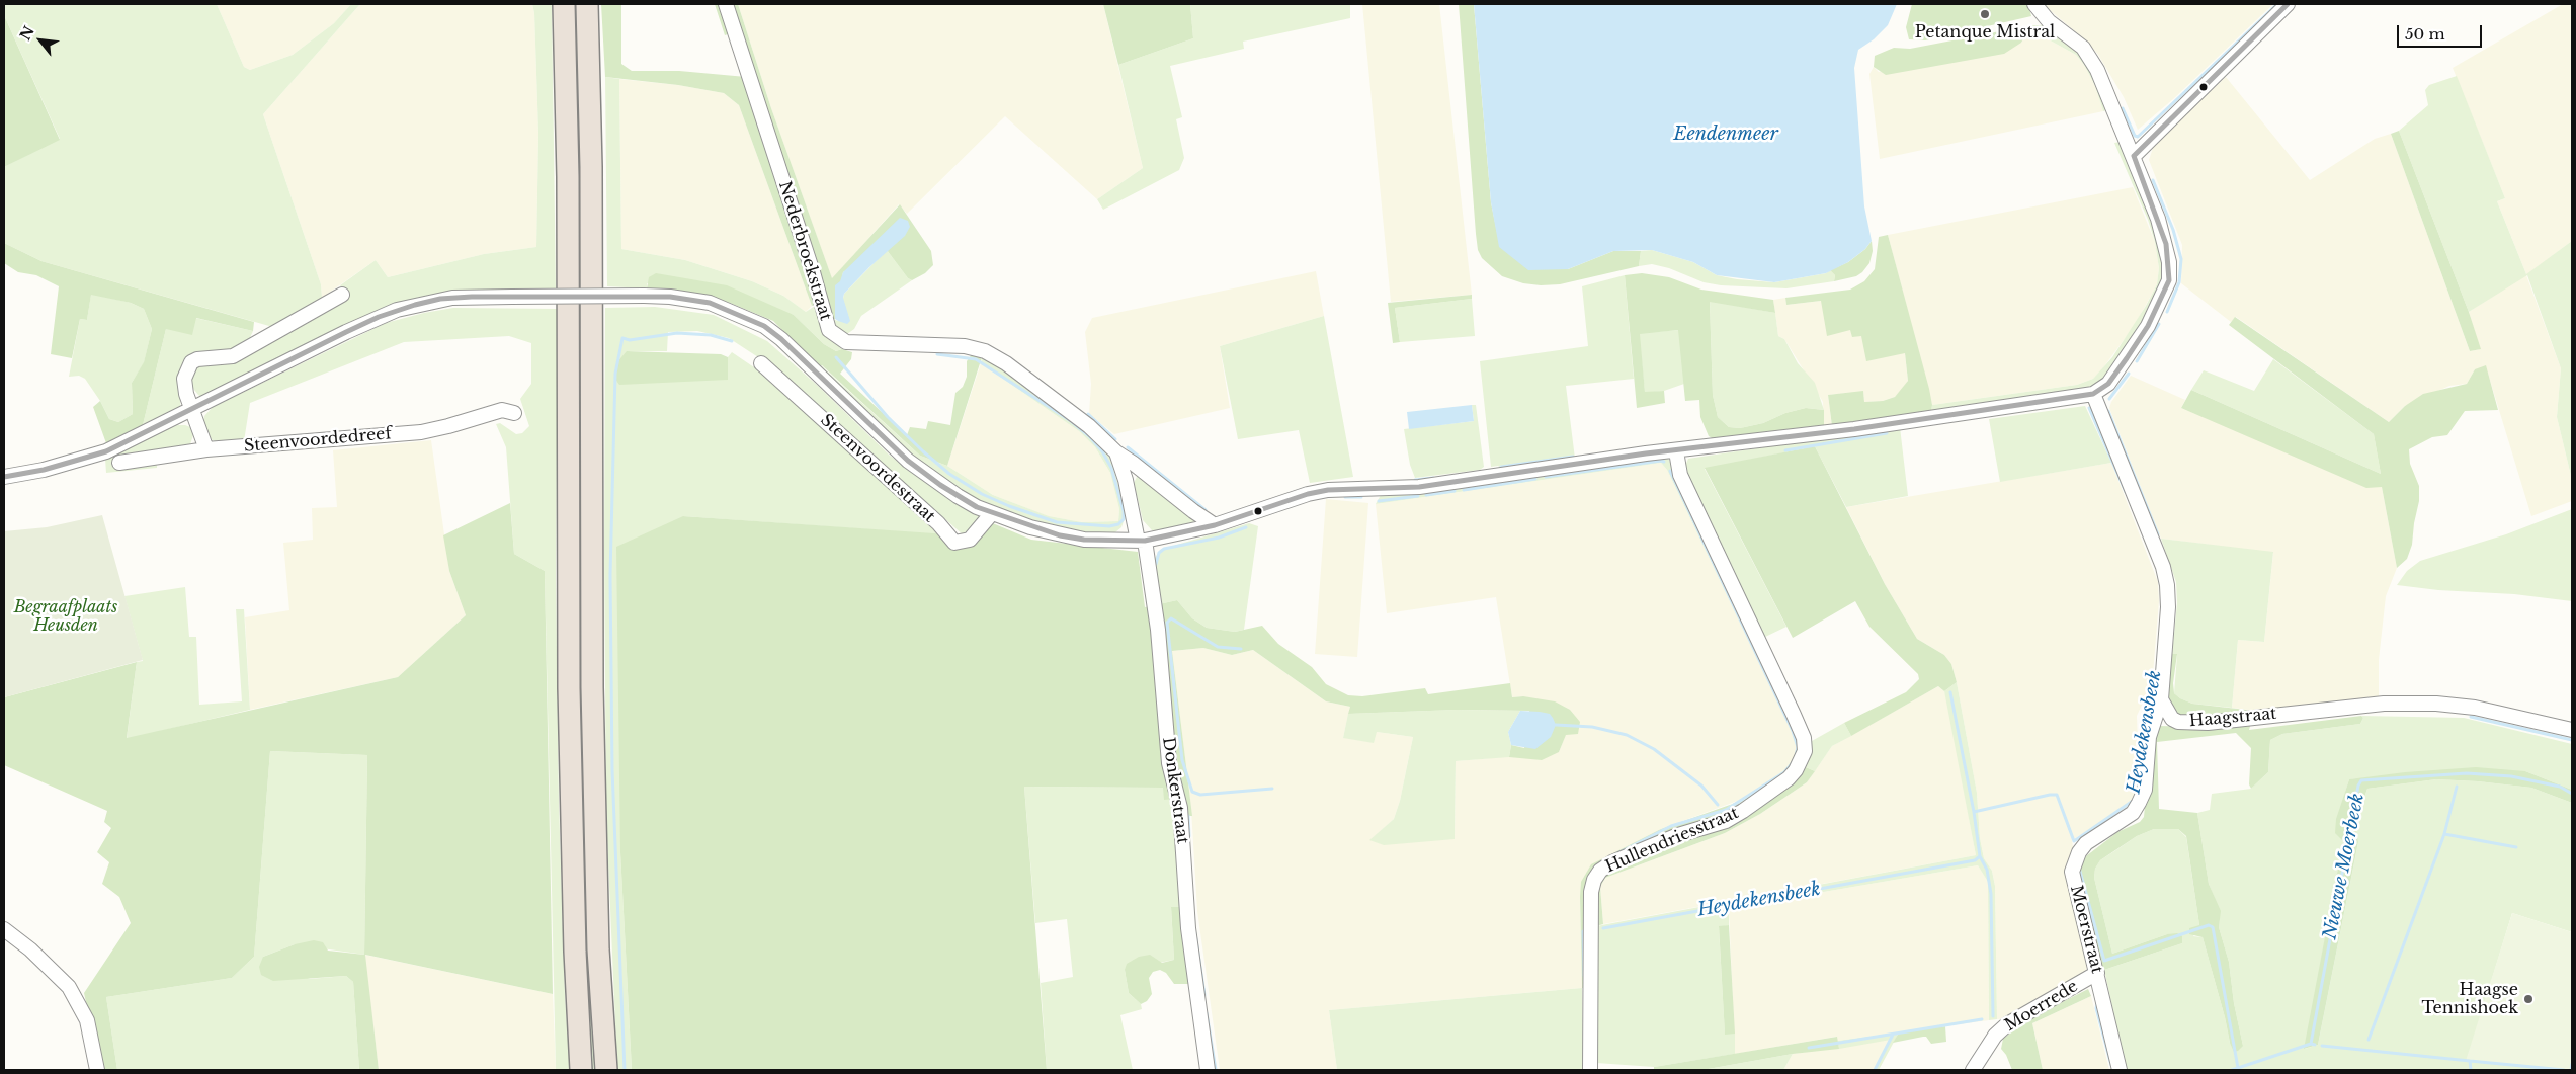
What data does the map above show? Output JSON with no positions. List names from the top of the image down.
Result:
{
  "streets": {
    "street": [
      "Nederbroekstraat",
      "Steenvoordedreef",
      "Steenvoordestraat",
      "Haagstraat",
      "Donkerstraat",
      "Hullendriesstraat",
      "Moerstraat",
      "Moerrede"
    ]
  },
  "crossings": [
    ["Nederbroekstraat", "Steenvoordestraat"],
    ["Nederbroekstraat", "Donkerstraat"],
    ["Steenvoordestraat", "Donkerstraat"],
    ["Steenvoordestraat", "Hullendriesstraat"],
    ["Haagstraat", "Moerstraat"],
    ["Moerstraat", "Moerrede"]
  ],
  "water": ["Eendenmeer", "Heydekensbeek", "Nieuwe Moerbeek"],
  "parks": ["Begraafplaats Heusden"],
  "places": ["Petanque Mistral", "Haagse Tennishoek"],
  "scale_bar": "50 m",
  "north": "top left"
}
